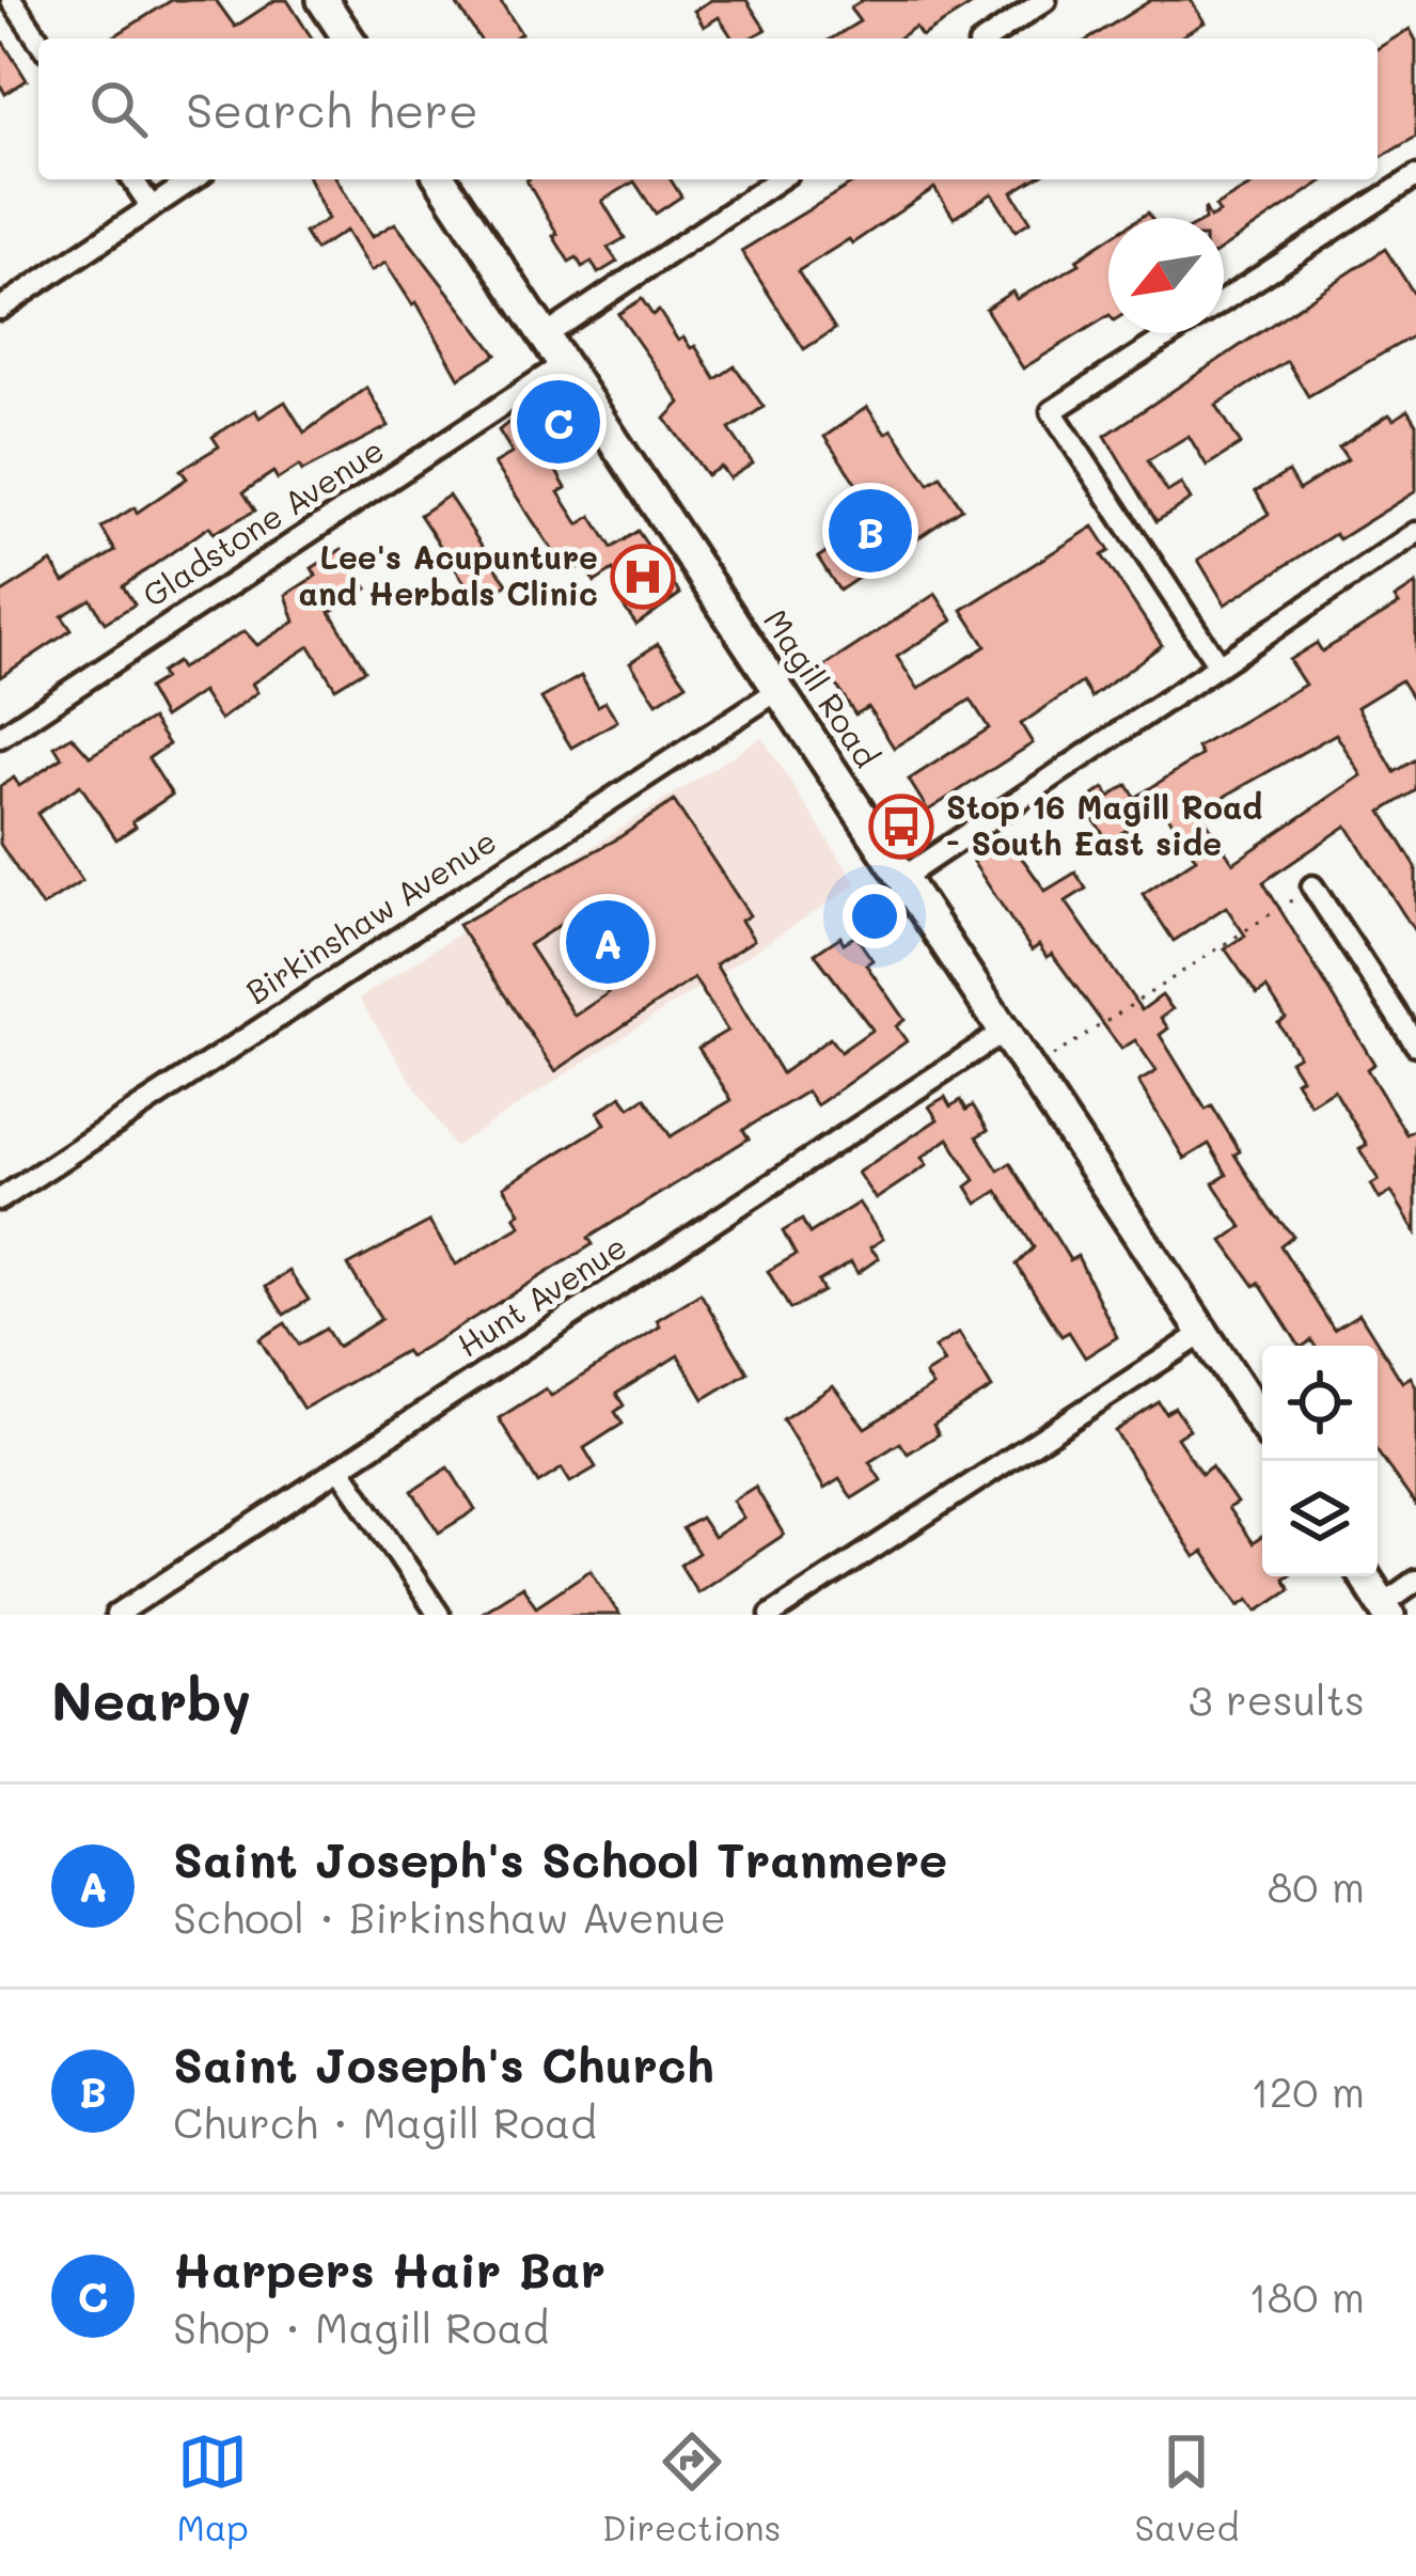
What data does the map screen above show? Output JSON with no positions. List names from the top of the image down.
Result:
{
  "streets": {
    "main road": ["Magill Road"],
    "street": ["Gladstone Avenue", "Birkinshaw Avenue", "Hunt Avenue"]
  },
  "crossings": [
    ["Gladstone Avenue", "Magill Road"],
    ["Magill Road", "Birkinshaw Avenue"],
    ["Magill Road", "Hunt Avenue"]
  ],
  "places": {
    "hospital": ["Lee's Acupunture and Herbals Clinic"],
    "bus stop": ["Stop 16 Magill Road - South East side"]
  },
  "north": "bottom left",
  "page": {
    "search": "Search here",
    "pins": ["C", "B", "A"],
    "heading": ["Nearby", "3 results"],
    "list": [
      {
        "mark": "A",
        "name": "Saint Joseph's School Tranmere",
        "note": "School · Birkinshaw Avenue",
        "value": "80 m"
      },
      {
        "mark": "B",
        "name": "Saint Joseph's Church",
        "note": "Church · Magill Road",
        "value": "120 m"
      },
      {
        "mark": "C",
        "name": "Harpers Hair Bar",
        "note": "Shop · Magill Road",
        "value": "180 m"
      }
    ],
    "nav": ["Map", "Directions", "Saved"]
  }
}
